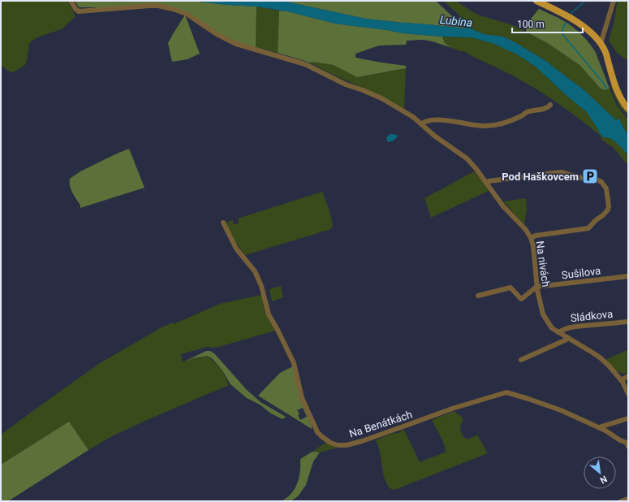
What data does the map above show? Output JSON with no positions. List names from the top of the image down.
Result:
{
  "streets": {
    "street": [
      "Na nivách",
      "Sušilova",
      "Sládkova",
      "Na Benátkách"
    ]
  },
  "crossings": [
    ["Na nivách", "Sušilova"],
    ["Na nivách", "Sládkova"]
  ],
  "water": ["Lubina"],
  "places": {
    "parking": ["Pod Haškovcem"]
  },
  "scale_bar": "100 m",
  "north": "bottom right"
}
